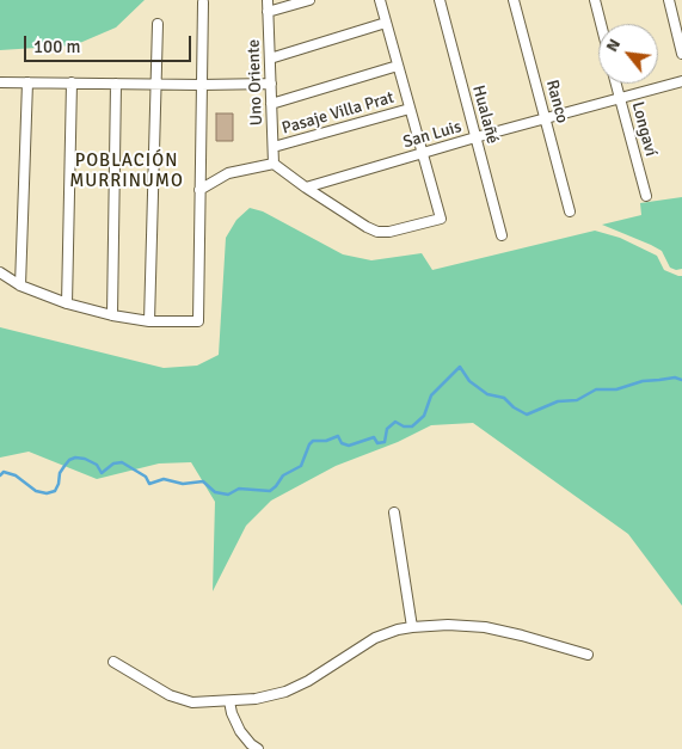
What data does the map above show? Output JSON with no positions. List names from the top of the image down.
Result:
{
  "streets": {
    "street": [
      "Uno Oriente",
      "Ranco",
      "Pasaje Villa Prat",
      "Hualañé",
      "Longaví",
      "San Luis"
    ]
  },
  "crossings": [
    ["Uno Oriente", "Pasaje Villa Prat"],
    ["Ranco", "San Luis"],
    ["Hualañé", "San Luis"],
    ["Longaví", "San Luis"]
  ],
  "districts": ["POBLACIÓN MURRINUMO"],
  "scale_bar": "100 m",
  "north": "top left"
}
